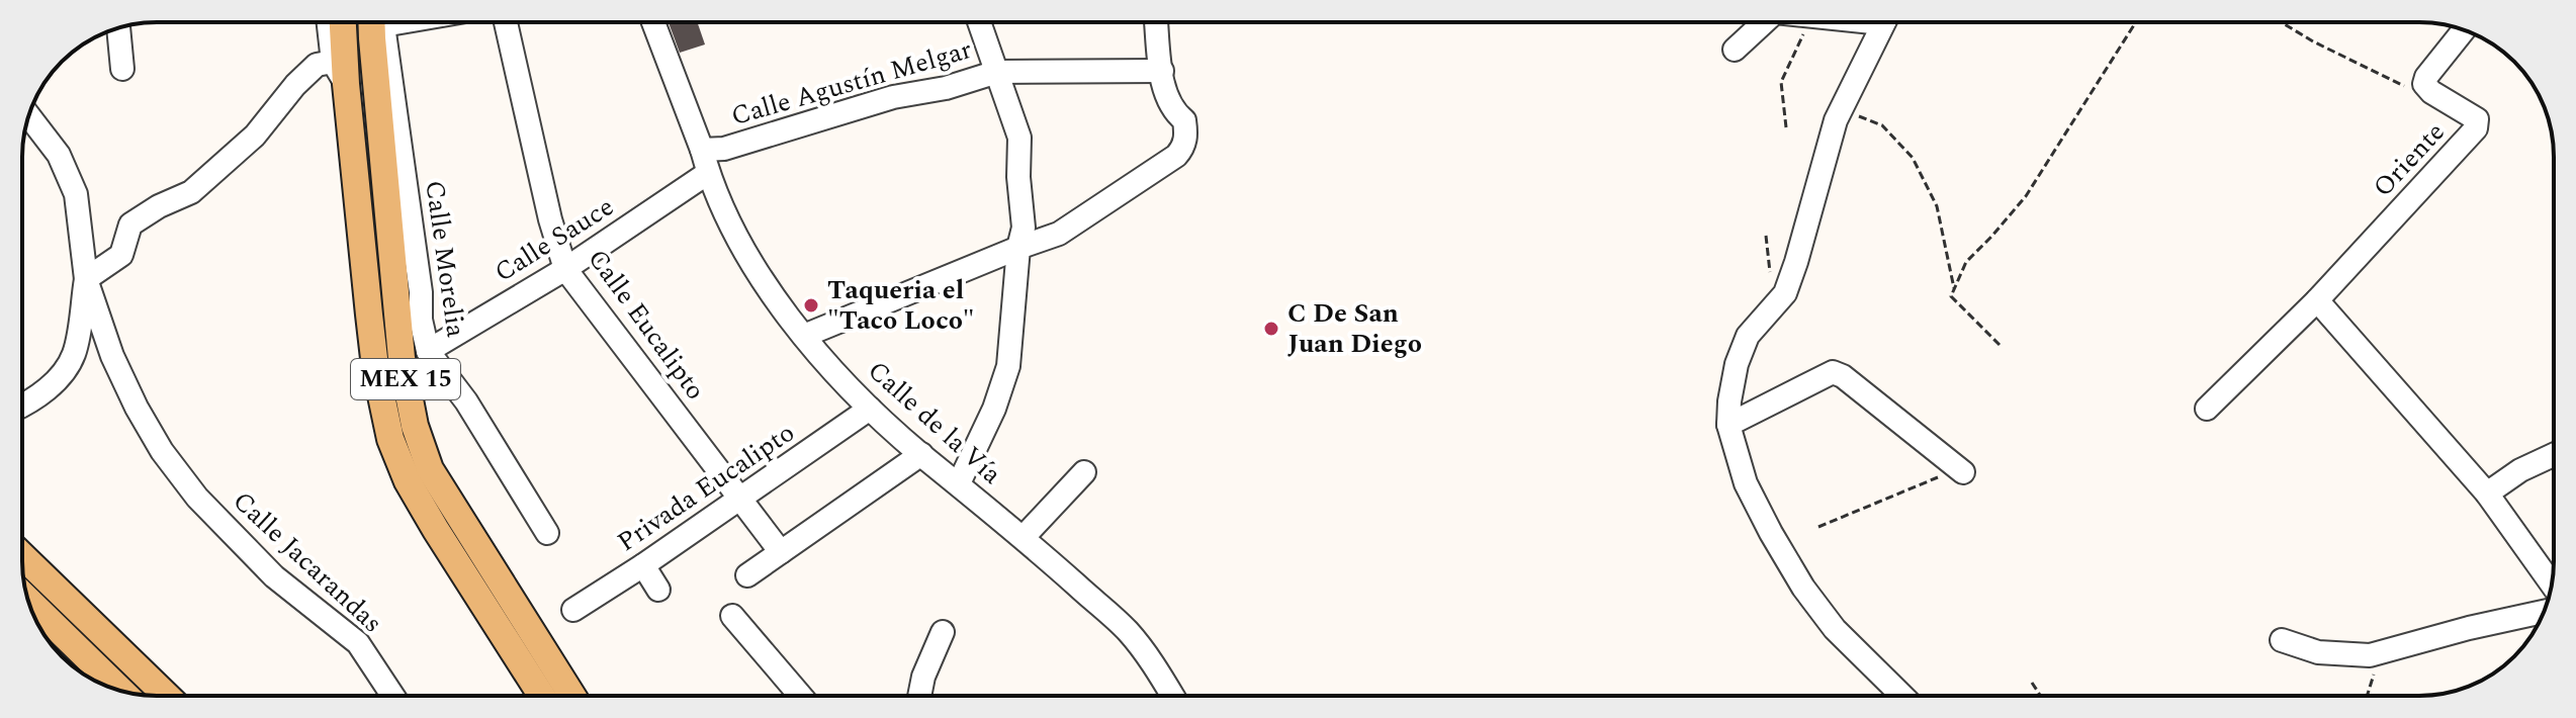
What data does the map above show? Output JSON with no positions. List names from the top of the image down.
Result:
{
  "streets": {
    "main road": ["MEX 15"],
    "street": [
      "Calle Agustín Melgar",
      "Oriente",
      "Calle Sauce",
      "Calle Morelia",
      "Calle Eucalipto",
      "Calle de la Vía",
      "Privada Eucalipto",
      "Calle Jacarandas"
    ]
  },
  "crossings": [
    ["Calle Agustín Melgar", "Calle de la Vía"],
    ["Calle Sauce", "Calle Morelia"],
    ["Calle Sauce", "Calle Eucalipto"],
    ["Calle Sauce", "Calle de la Vía"],
    ["Calle Morelia", "MEX 15"],
    ["Calle Eucalipto", "Privada Eucalipto"],
    ["Calle de la Vía", "Privada Eucalipto"]
  ],
  "places": ["Taqueria el \"Taco Loco\"", "C De San Juan Diego"]
}
